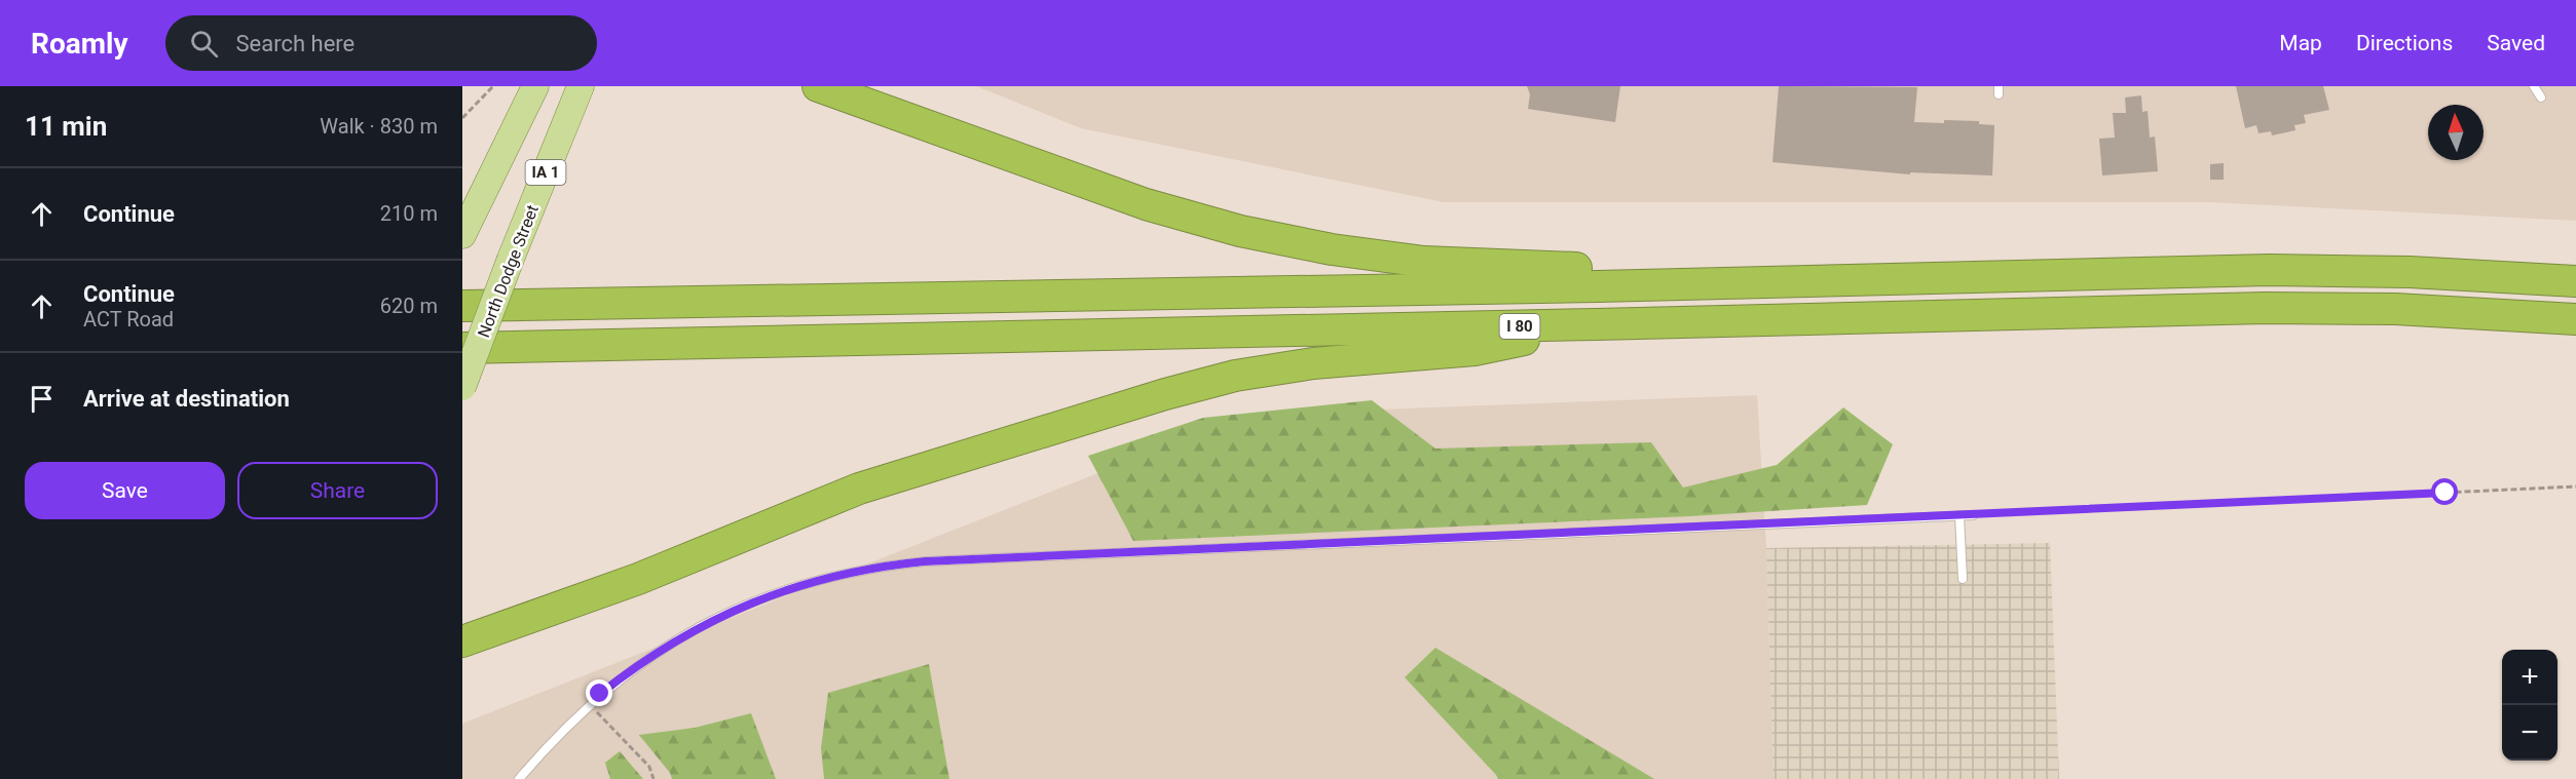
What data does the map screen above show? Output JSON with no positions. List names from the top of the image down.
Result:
{
  "streets": {
    "highway": ["I 80"],
    "main road": ["IA 1", "North Dodge Street"]
  },
  "north": "top",
  "page": {
    "header": "Roamly",
    "search": "Search here",
    "nav": ["Map", "Directions", "Saved"],
    "heading": ["11 min", "Walk · 830 m"],
    "list": [
      ["Continue", "210 m"],
      ["Continue", "ACT Road", "620 m"],
      "Arrive at destination"
    ],
    "buttons": ["Save", "Share"],
    "map_buttons": ["+", "−"]
  }
}
